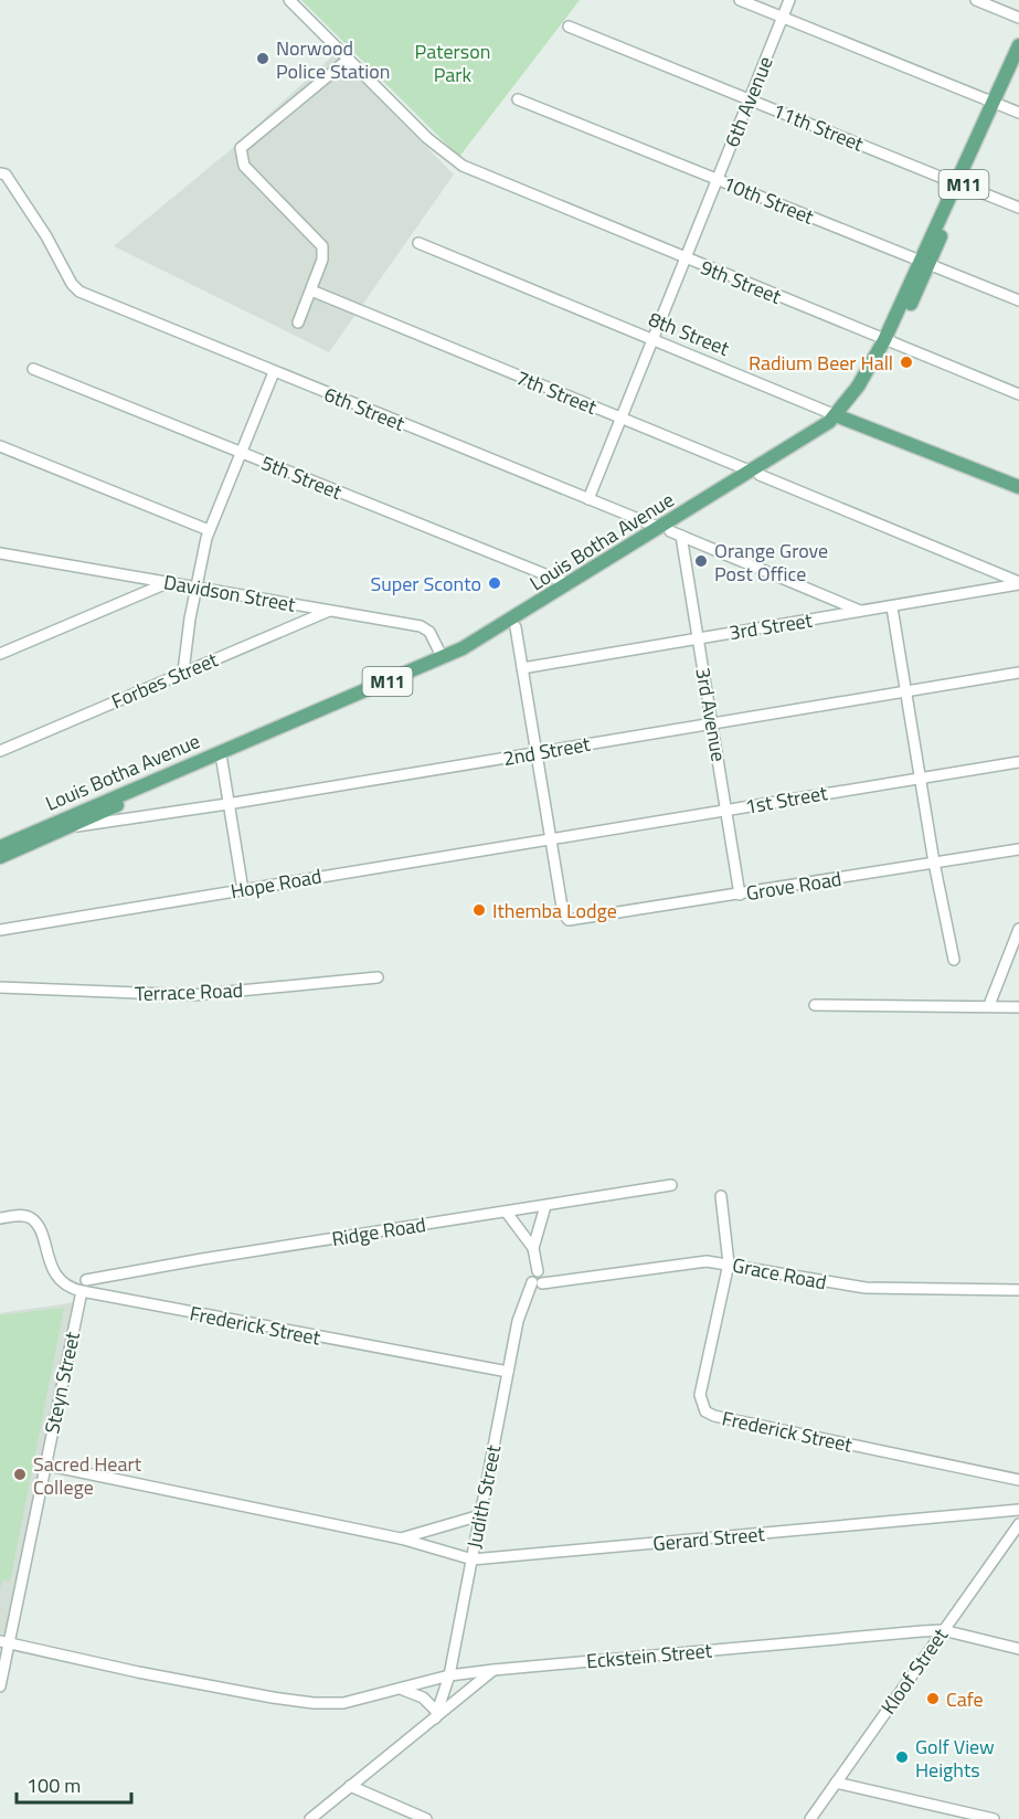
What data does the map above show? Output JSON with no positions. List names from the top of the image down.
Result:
{
  "streets": {
    "main road": ["M11", "8th Street", "Louis Botha Avenue"],
    "street": [
      "6th Avenue",
      "11th Street",
      "10th Street",
      "9th Street",
      "7th Street",
      "6th Street",
      "5th Street",
      "Davidson Street",
      "3rd Street",
      "Forbes Street",
      "3rd Avenue",
      "2nd Street",
      "1st Street",
      "Hope Road",
      "Grove Road",
      "Terrace Road",
      "Ridge Road",
      "Grace Road",
      "Frederick Street",
      "Steyn Street",
      "Judith Street",
      "Gerard Street",
      "Eckstein Street",
      "Kloof Street"
    ]
  },
  "crossings": [
    ["6th Avenue", "11th Street"],
    ["6th Avenue", "10th Street"],
    ["6th Avenue", "9th Street"],
    ["6th Avenue", "8th Street"],
    ["6th Avenue", "7th Street"],
    ["6th Avenue", "6th Street"],
    ["11th Street", "Louis Botha Avenue"],
    ["10th Street", "Louis Botha Avenue"],
    ["9th Street", "Louis Botha Avenue"],
    ["8th Street", "Louis Botha Avenue"],
    ["7th Street", "Louis Botha Avenue"],
    ["7th Street", "3rd Street"],
    ["6th Street", "Louis Botha Avenue"],
    ["6th Street", "3rd Street"],
    ["6th Street", "3rd Avenue"],
    ["5th Street", "Louis Botha Avenue"],
    ["Louis Botha Avenue", "Davidson Street"],
    ["Louis Botha Avenue", "3rd Avenue"],
    ["Louis Botha Avenue", "2nd Street"],
    ["Davidson Street", "Forbes Street"],
    ["3rd Street", "3rd Avenue"],
    ["3rd Avenue", "2nd Street"],
    ["3rd Avenue", "1st Street"],
    ["3rd Avenue", "Grove Road"],
    ["1st Street", "Hope Road"],
    ["1st Street", "Grove Road"],
    ["Hope Road", "Grove Road"],
    ["Grace Road", "Frederick Street"],
    ["Grace Road", "Judith Street"],
    ["Frederick Street", "Steyn Street"],
    ["Frederick Street", "Judith Street"],
    ["Steyn Street", "Gerard Street"],
    ["Steyn Street", "Eckstein Street"],
    ["Judith Street", "Gerard Street"],
    ["Judith Street", "Eckstein Street"],
    ["Eckstein Street", "Kloof Street"]
  ],
  "parks": ["Paterson Park"],
  "places": [
    "Norwood Police Station",
    "Radium Beer Hall",
    "Orange Grove Post Office",
    "Super Sconto",
    "Ithemba Lodge",
    "Sacred Heart College",
    "Cafe",
    "Golf View Heights"
  ],
  "scale_bar": "100 m"
}
